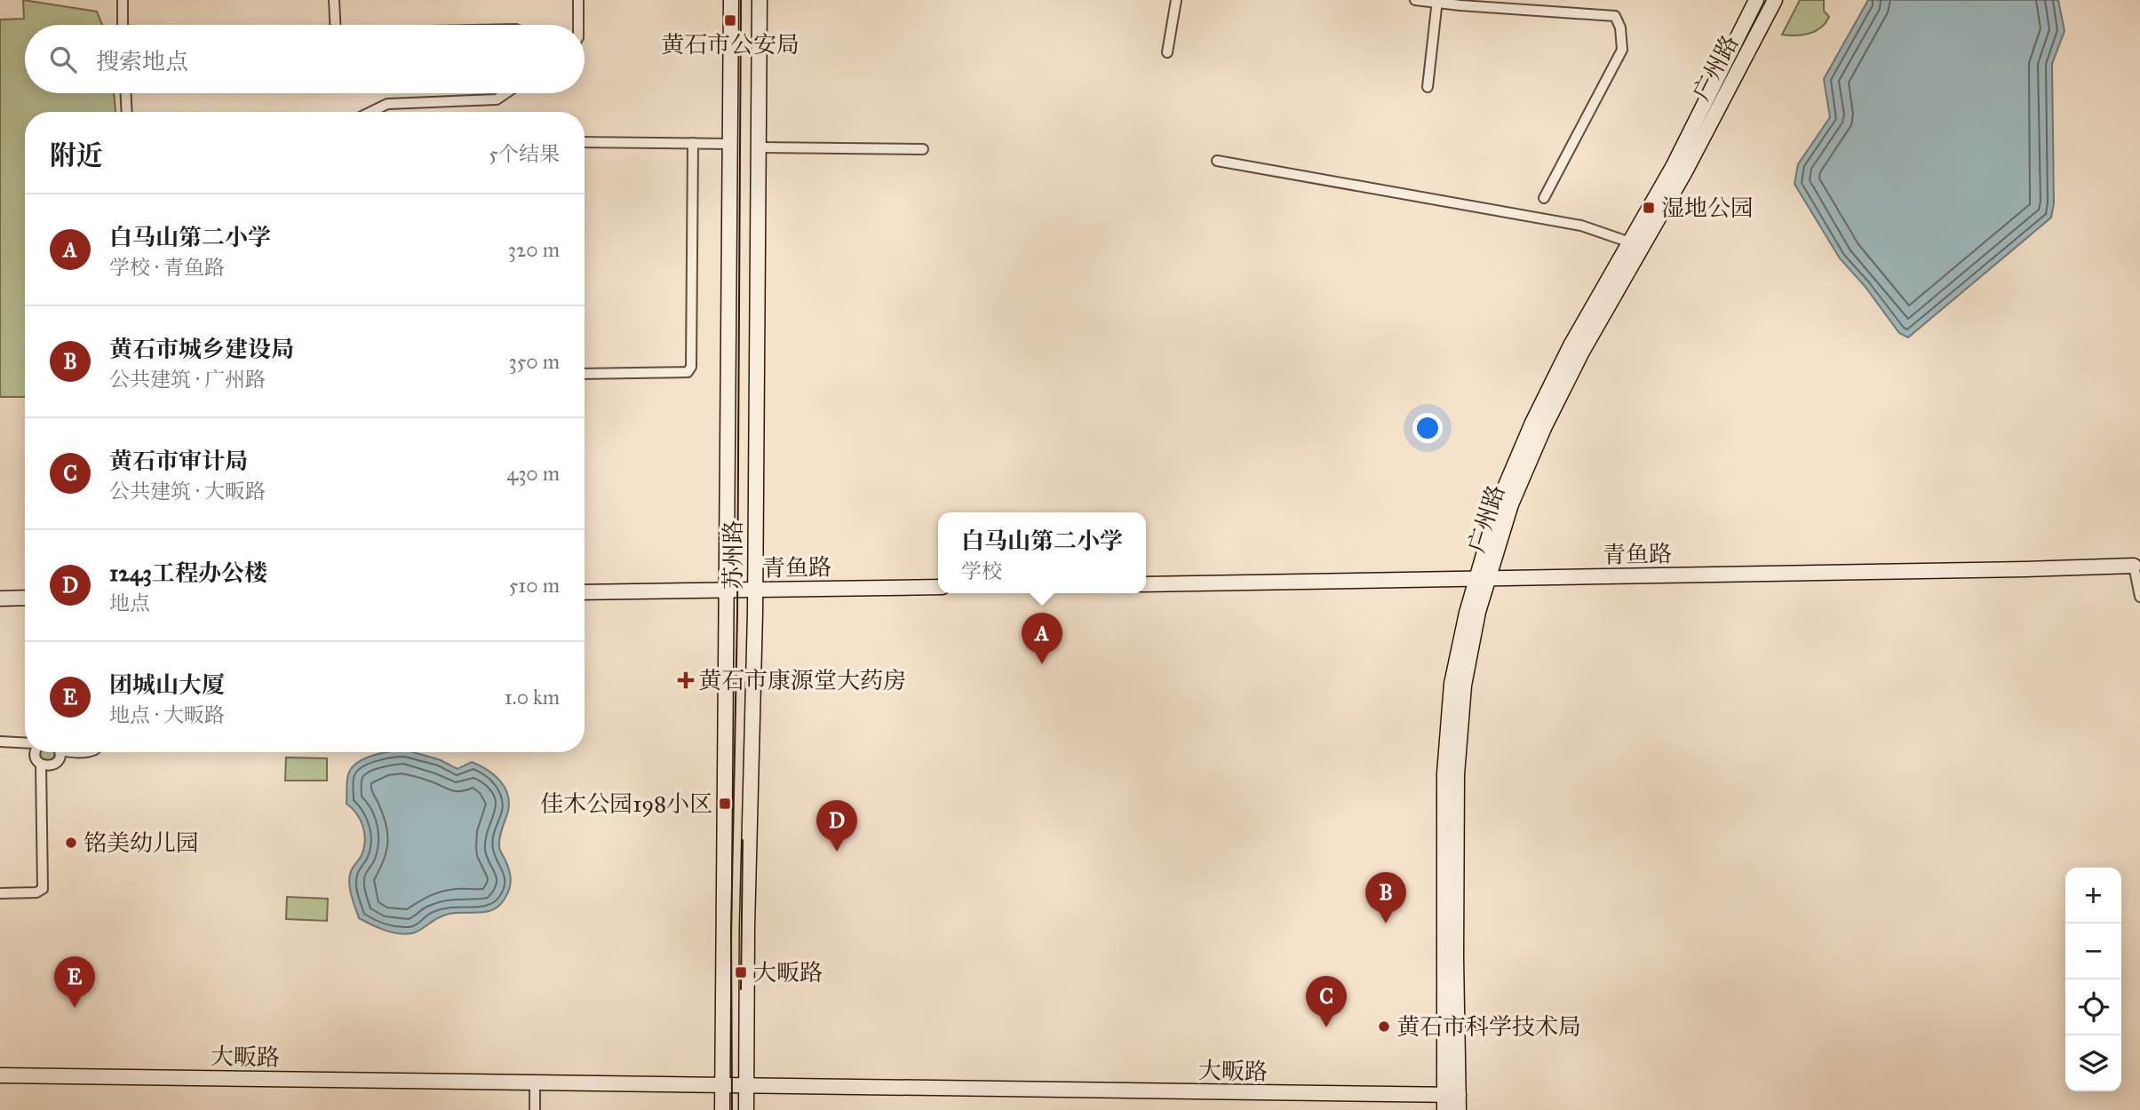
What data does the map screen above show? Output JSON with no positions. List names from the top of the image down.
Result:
{
  "streets": {
    "main road": [
      "广州路",
      "青鱼路",
      "苏州路",
      "大畈路"
    ]
  },
  "crossings": [
    ["广州路", "青鱼路"],
    ["广州路", "大畈路"],
    ["青鱼路", "苏州路"],
    ["苏州路", "大畈路"]
  ],
  "places": {
    "transit": [
      "黄石市公安局",
      "湿地公园",
      "佳木公园198小区",
      "大畈路"
    ],
    "health": ["黄石市康源堂大药房"],
    "other": ["铭美幼儿园", "黄石市科学技术局"]
  },
  "page": {
    "search": "搜索地点",
    "heading": ["附近", "5个结果"],
    "list": [
      {
        "mark": "A",
        "name": "白马山第二小学",
        "note": "学校 · 青鱼路",
        "value": "320 m"
      },
      {
        "mark": "B",
        "name": "黄石市城乡建设局",
        "note": "公共建筑 · 广州路",
        "value": "350 m"
      },
      {
        "mark": "C",
        "name": "黄石市审计局",
        "note": "公共建筑 · 大畈路",
        "value": "430 m"
      },
      {
        "mark": "D",
        "name": "1243工程办公楼",
        "note": "地点",
        "value": "510 m"
      },
      {
        "mark": "E",
        "name": "团城山大厦",
        "note": "地点 · 大畈路",
        "value": "1.0 km"
      }
    ],
    "popup": ["白马山第二小学", "学校"],
    "pins": [
      "A",
      "D",
      "B",
      "E",
      "C"
    ],
    "map_buttons": ["+", "−"]
  }
}
